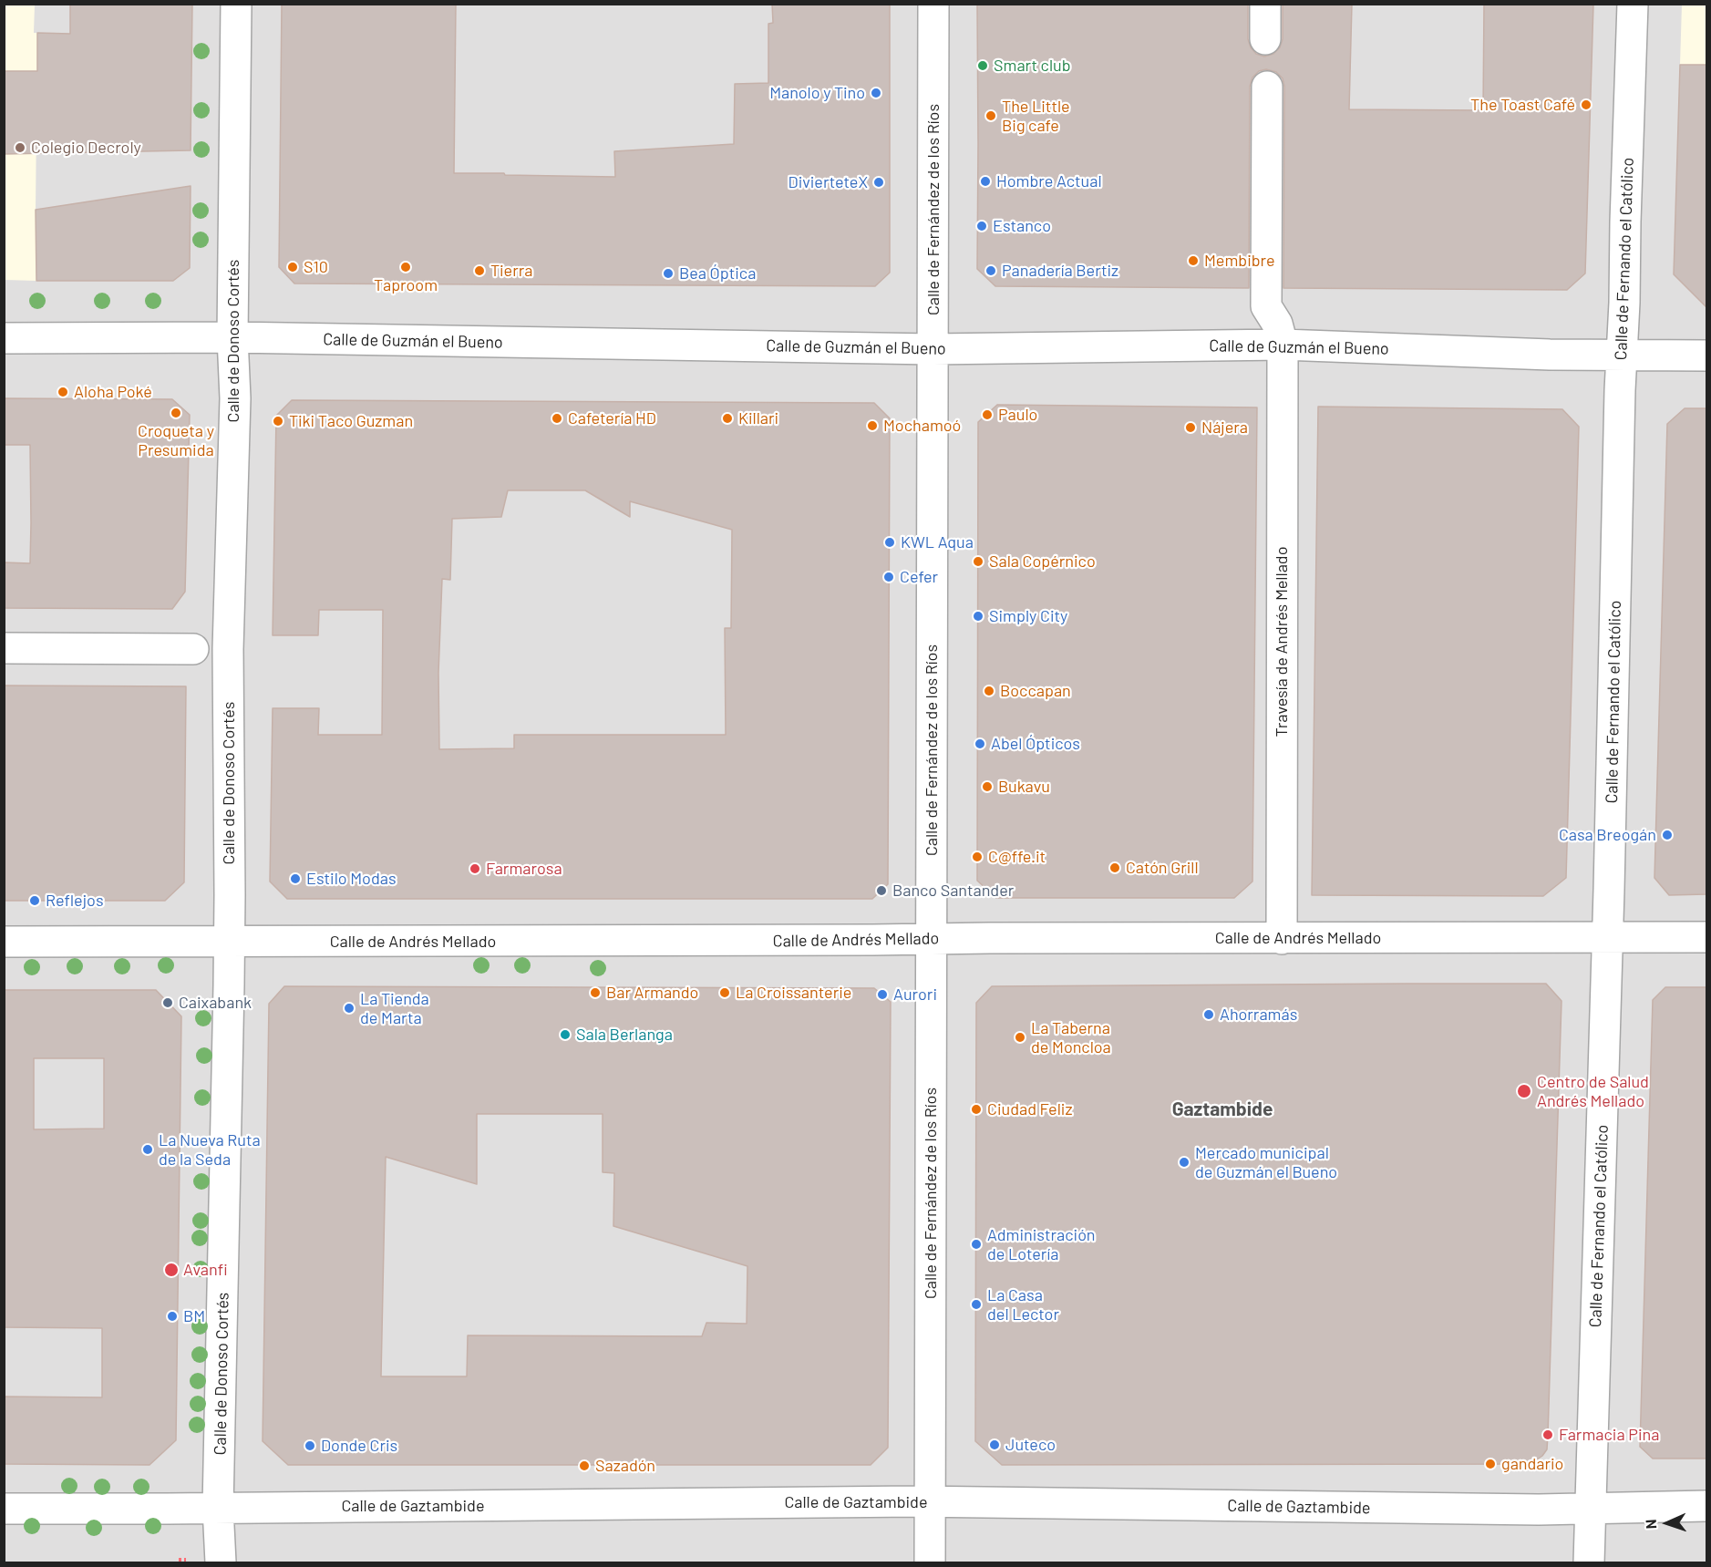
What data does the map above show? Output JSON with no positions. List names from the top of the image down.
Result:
{
  "streets": {
    "street": [
      "Calle de Fernández de los Ríos",
      "Calle de Fernando el Católico",
      "Calle de Donoso Cortés",
      "Calle de Guzmán el Bueno",
      "Travesía de Andrés Mellado",
      "Calle de Andrés Mellado",
      "Calle de Gaztambide"
    ]
  },
  "crossings": [
    ["Calle de Fernández de los Ríos", "Calle de Guzmán el Bueno"],
    ["Calle de Fernández de los Ríos", "Calle de Andrés Mellado"],
    ["Calle de Fernández de los Ríos", "Calle de Gaztambide"],
    ["Calle de Fernando el Católico", "Calle de Guzmán el Bueno"],
    ["Calle de Fernando el Católico", "Calle de Andrés Mellado"],
    ["Calle de Fernando el Católico", "Calle de Gaztambide"],
    ["Calle de Donoso Cortés", "Calle de Guzmán el Bueno"],
    ["Calle de Donoso Cortés", "Calle de Andrés Mellado"],
    ["Calle de Donoso Cortés", "Calle de Gaztambide"],
    ["Calle de Guzmán el Bueno", "Travesía de Andrés Mellado"],
    ["Travesía de Andrés Mellado", "Calle de Andrés Mellado"]
  ],
  "districts": ["Gaztambide"],
  "places": [
    "Smart club",
    "Manolo y Tino",
    "The Toast Café",
    "The Little Big cafe",
    "Colegio Decroly",
    "Hombre Actual",
    "DivierteteX",
    "Estanco",
    "Membibre",
    "S10",
    "Taproom",
    "Tierra",
    "Panadería Bertiz",
    "Bea Óptica",
    "Aloha Poké",
    "Croqueta y Presumida",
    "Paulo",
    "Cafetería HD",
    "Killari",
    "Tiki Taco Guzman",
    "Mochamoó",
    "Nájera",
    "KWL Aqua",
    "Sala Copérnico",
    "Cefer",
    "Simply City",
    "Boccapan",
    "Abel Ópticos",
    "Bukavu",
    "Casa Breogán",
    "C@ffe.it",
    "Catón Grill",
    "Farmarosa",
    "Estilo Modas",
    "Banco Santander",
    "Reflejos",
    "Bar Armando",
    "La Croissanterie",
    "Aurori",
    "Caixabank",
    "La Tienda de Marta",
    "Ahorramás",
    "Sala Berlanga",
    "La Taberna de Moncloa",
    "Centro de Salud Andrés Mellado",
    "Ciudad Feliz",
    "La Nueva Ruta de la Seda",
    "Mercado municipal de Guzmán el Bueno",
    "Administración de Lotería",
    "Avanfi",
    "La Casa del Lector",
    "BM",
    "Farmacia Pina",
    "Juteco",
    "Donde Cris",
    "gandario",
    "Sazadón"
  ],
  "north": "left"
}
